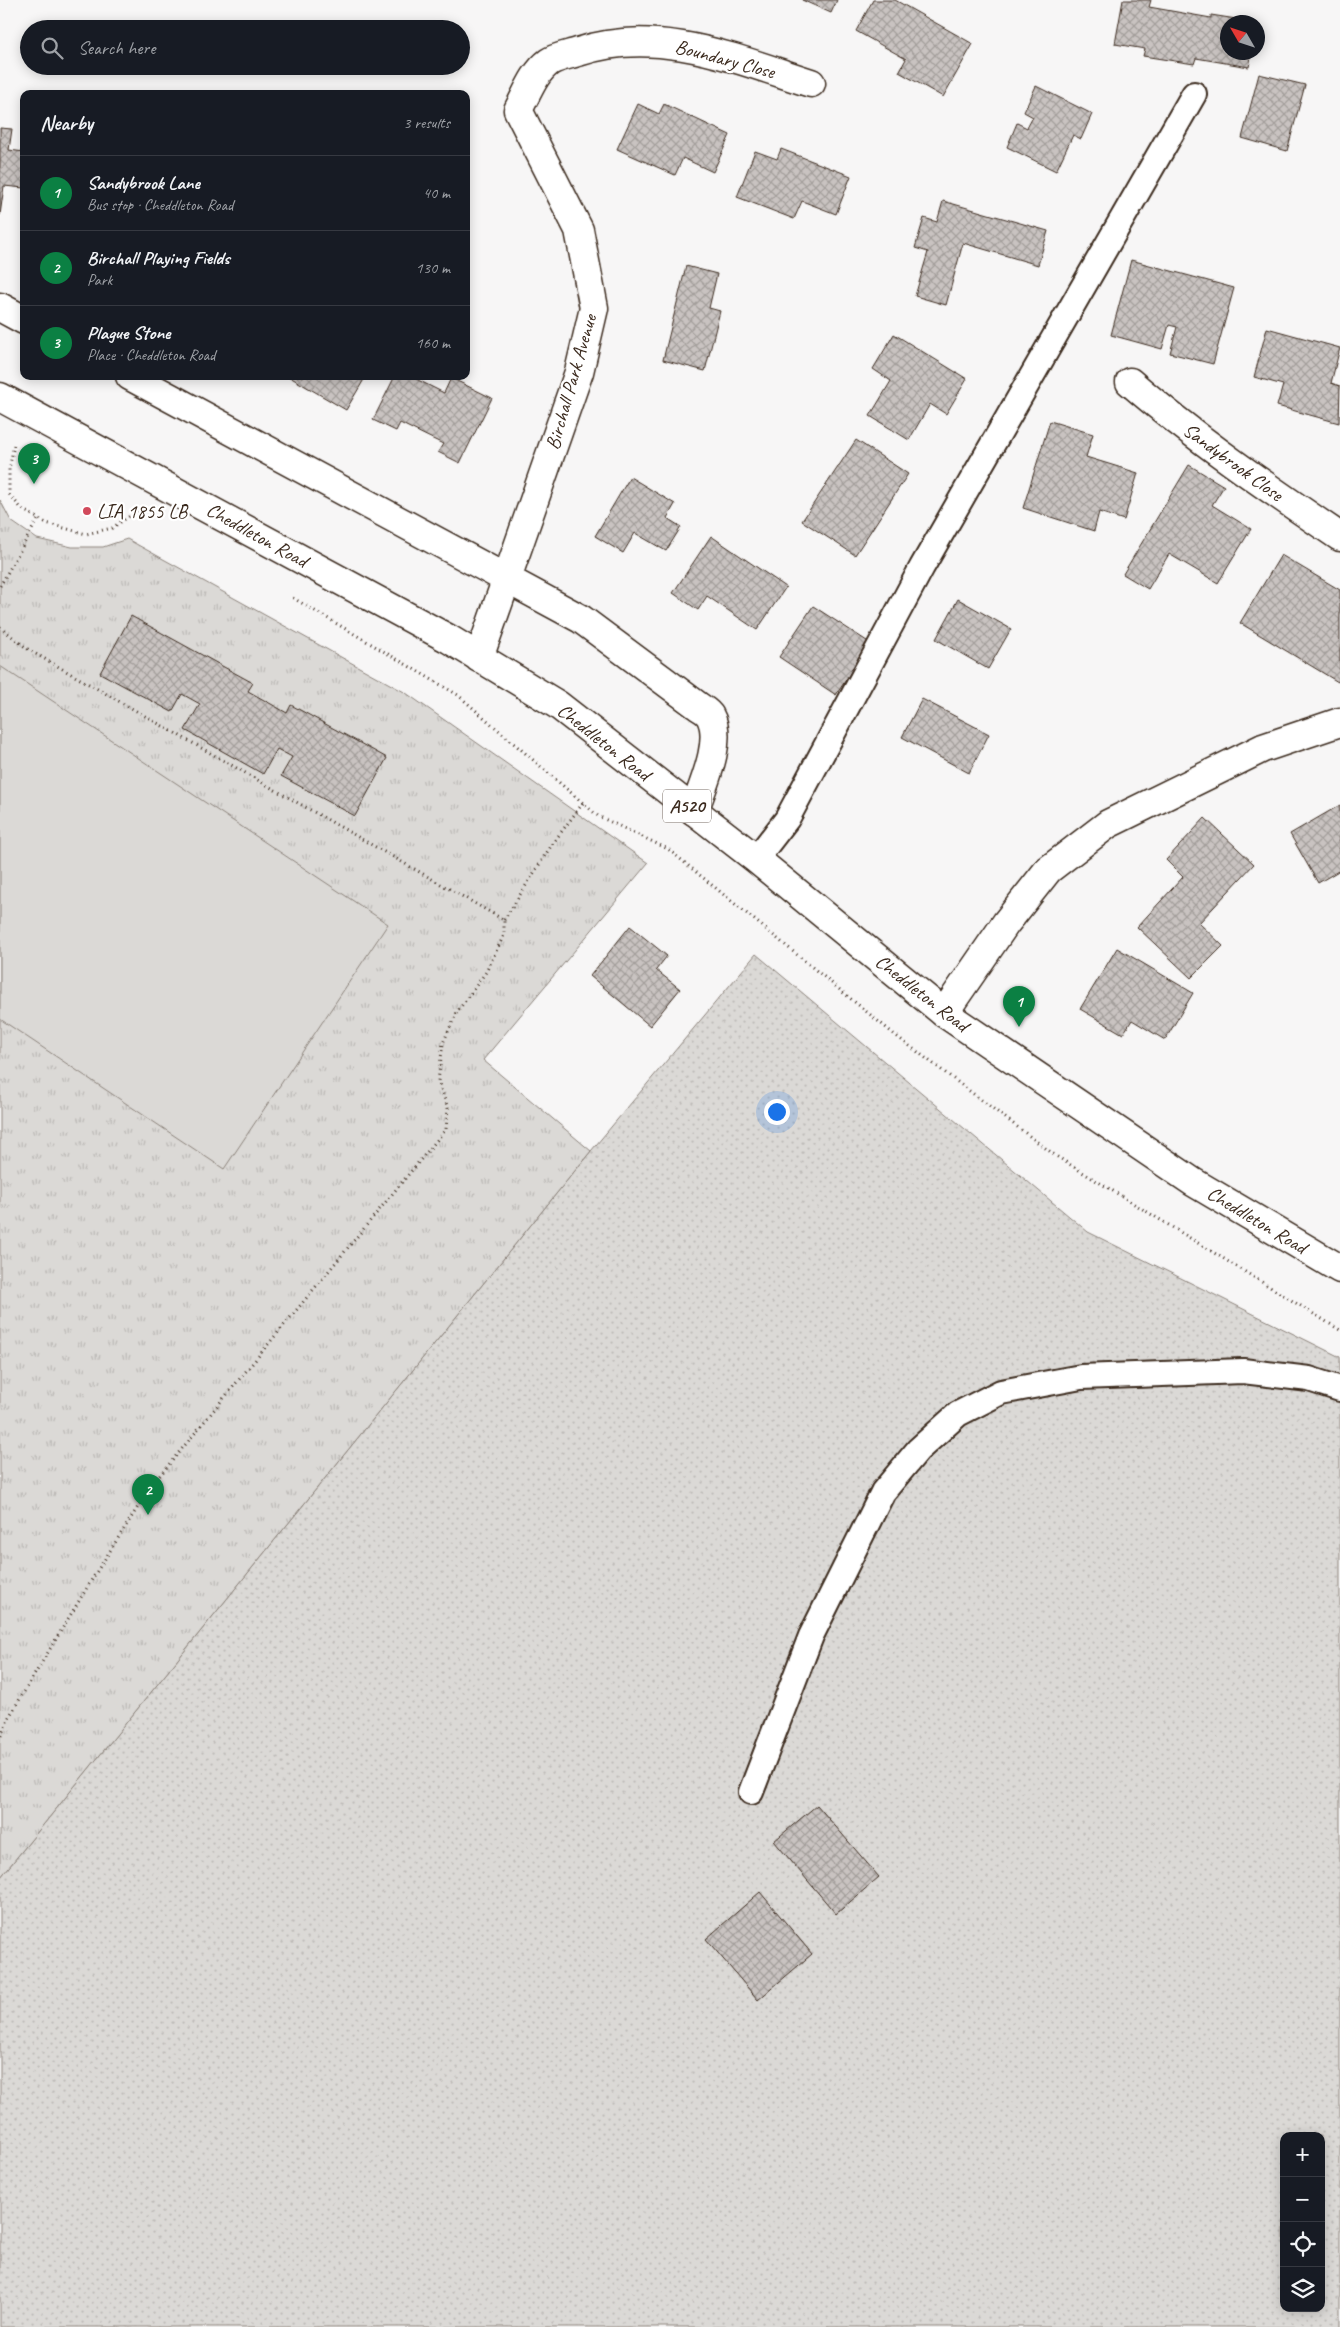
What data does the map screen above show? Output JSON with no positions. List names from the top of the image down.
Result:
{
  "streets": {
    "main road": [
      "Boundary Close",
      "Birchall Park Avenue",
      "Sandybrook Close",
      "Cheddleton Road",
      "A520"
    ]
  },
  "crossings": [
    ["Boundary Close", "Birchall Park Avenue"],
    ["Birchall Park Avenue", "Cheddleton Road"]
  ],
  "places": ["LIA 1855 LB"],
  "north": "top left",
  "page": {
    "search": "Search here",
    "heading": ["Nearby", "3 results"],
    "list": [
      {
        "mark": "1",
        "name": "Sandybrook Lane",
        "note": "Bus stop · Cheddleton Road",
        "value": "40 m"
      },
      {
        "mark": "2",
        "name": "Birchall Playing Fields",
        "note": "Park",
        "value": "130 m"
      },
      {
        "mark": "3",
        "name": "Plague Stone",
        "note": "Place · Cheddleton Road",
        "value": "160 m"
      }
    ],
    "pins": ["3", "1", "2"],
    "map_buttons": ["+", "−"]
  }
}
